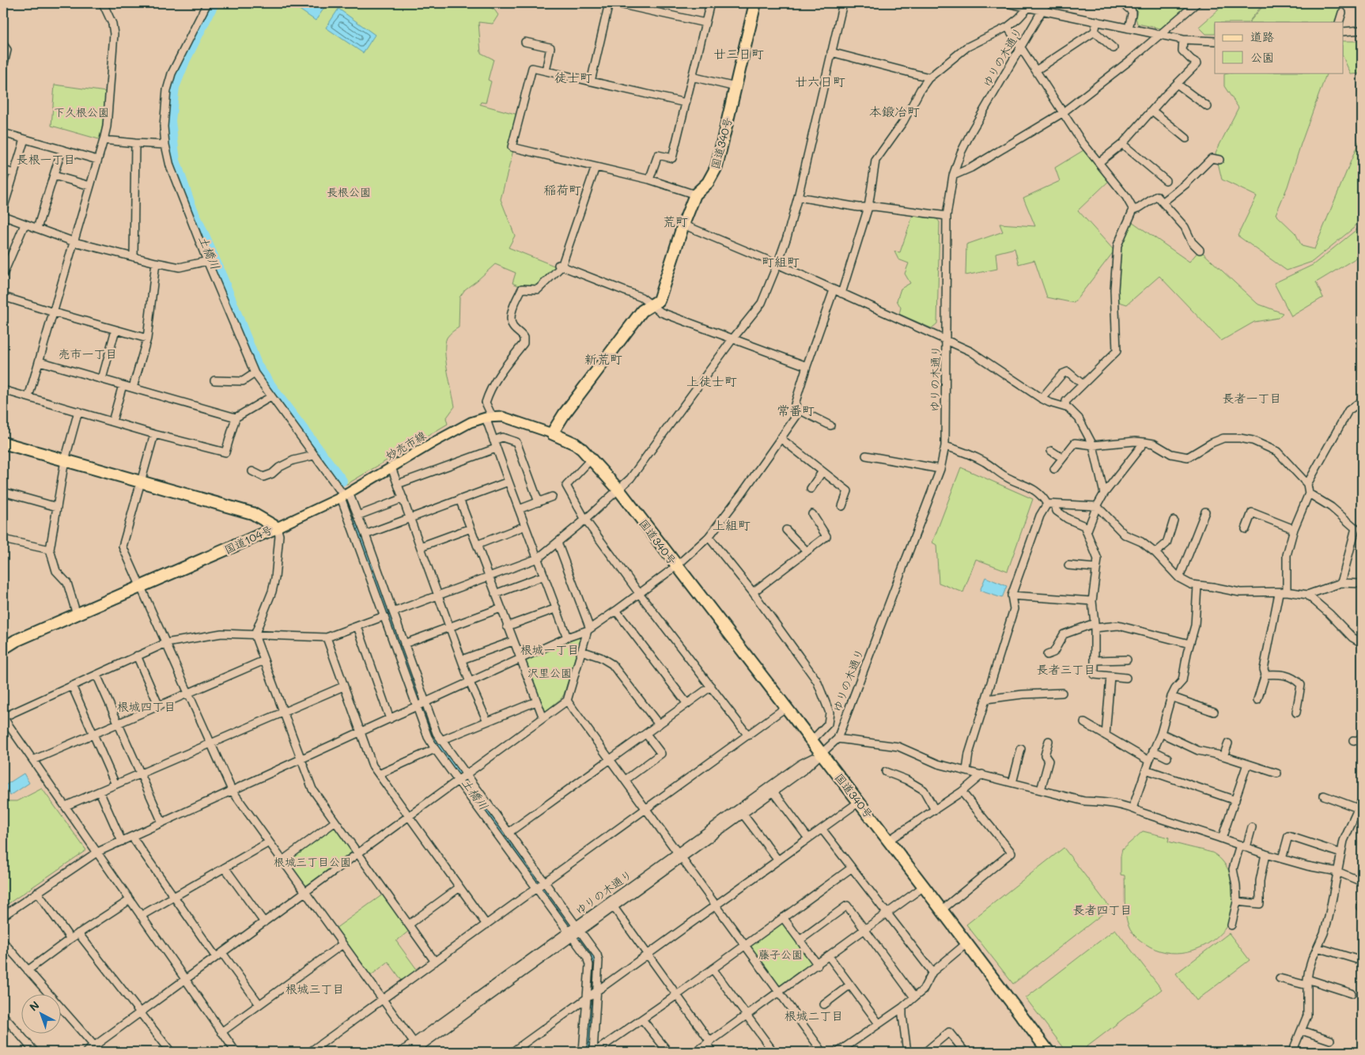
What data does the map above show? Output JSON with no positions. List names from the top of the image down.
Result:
{
  "streets": {
    "highway": ["国道340号", "国道104号"],
    "main road": ["妙売市線"],
    "street": ["ゆりの木通り"]
  },
  "crossings": [
    ["ゆりの木通り", "国道340号"],
    ["国道340号", "妙売市線"],
    ["妙売市線", "国道104号"]
  ],
  "districts": [
    "廿三日町",
    "徒士町",
    "廿六日町",
    "本鍛冶町",
    "長根一丁目",
    "稲荷町",
    "荒町",
    "町組町",
    "売市一丁目",
    "新荒町",
    "上徒士町",
    "長者一丁目",
    "常番町",
    "上組町",
    "根城一丁目",
    "長者三丁目",
    "根城四丁目",
    "長者四丁目",
    "根城三丁目",
    "根城二丁目"
  ],
  "water": ["土橋川"],
  "parks": [
    "下久根公園",
    "長根公園",
    "沢里公園",
    "根城三丁目公園",
    "藤子公園"
  ],
  "legend": ["道路", "公園"],
  "north": "top left"
}
